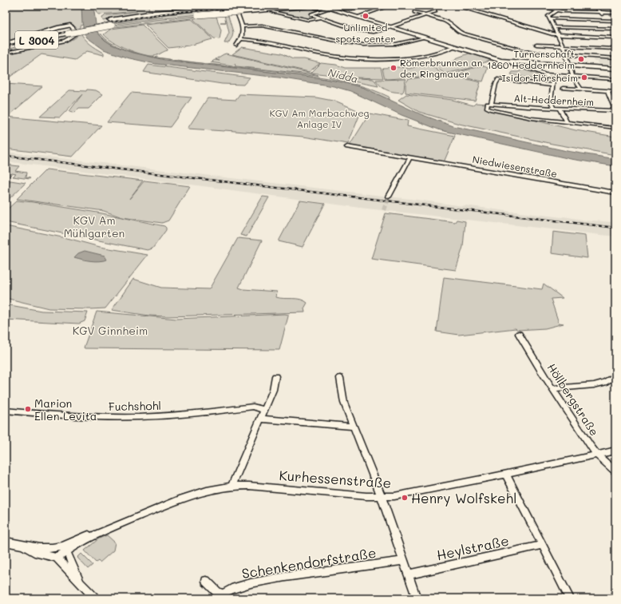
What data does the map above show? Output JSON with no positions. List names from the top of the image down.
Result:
{
  "streets": {
    "highway": ["L 3004"],
    "street": [
      "Alt-Heddernheim",
      "Niedwiesenstraße",
      "Höllbergstraße",
      "Fuchshohl",
      "Kurhessenstraße",
      "Heylstraße",
      "Schenkendorfstraße"
    ]
  },
  "crossings": [
    ["Höllbergstraße", "Kurhessenstraße"]
  ],
  "water": ["Nidda"],
  "parks": ["KGV Am Marbachweg Anlage IV", "KGV Am Mühlgarten", "KGV Ginnheim"],
  "places": [
    "Unlimited spots center",
    "Turnerschaft 1860 Heddernheim",
    "Römerbrunnen an der Ringmauer",
    "Isidor Flörsheim",
    "Marion Ellen Levita",
    "Henry Wolfskehl"
  ]
}
